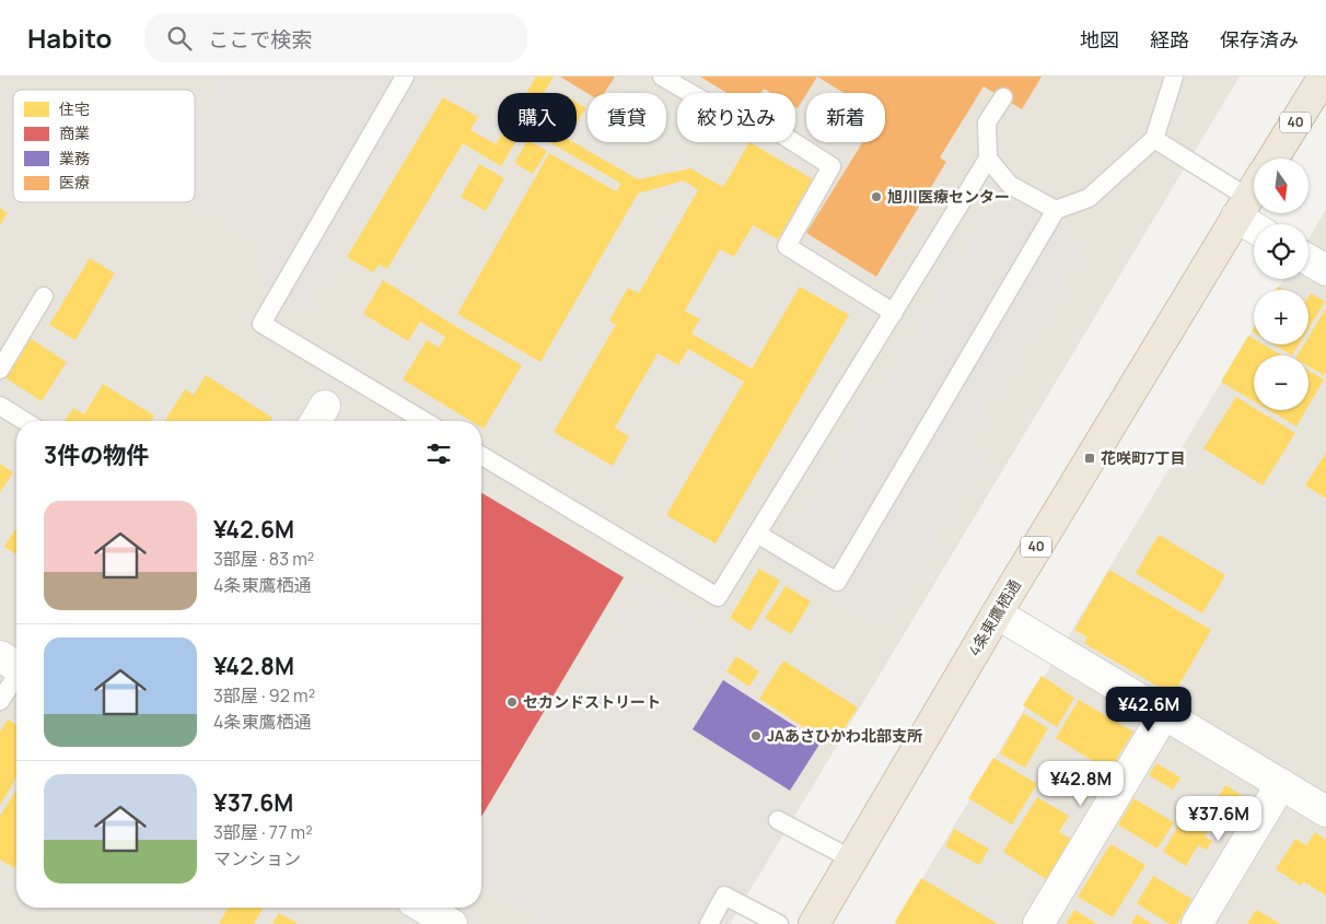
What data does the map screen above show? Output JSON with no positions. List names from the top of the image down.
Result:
{
  "streets": {
    "highway": ["40", "4条東鷹栖通"]
  },
  "places": {
    "other": ["旭川医療センター", "セカンドストリート", "JAあさひかわ北部支所"],
    "transit": ["花咲町7丁目"]
  },
  "legend": [
    "住宅",
    "商業",
    "業務",
    "医療"
  ],
  "north": "bottom",
  "page": {
    "header": "Habito",
    "search": "ここで検索",
    "nav": ["地図", "経路", "保存済み"],
    "chip": [
      "購入",
      "賃貸",
      "絞り込み",
      "新着"
    ],
    "map_buttons": ["+", "−"],
    "heading": "3件の物件",
    "list": [
      {
        "name": "¥42.6M",
        "note": "3部屋 · 83 m² · 4条東鷹栖通"
      },
      {
        "name": "¥42.8M",
        "note": "3部屋 · 92 m² · 4条東鷹栖通"
      },
      {
        "name": "¥37.6M",
        "note": "3部屋 · 77 m² · マンション"
      }
    ],
    "price": ["¥42.6M", "¥42.8M", "¥37.6M"]
  }
}
